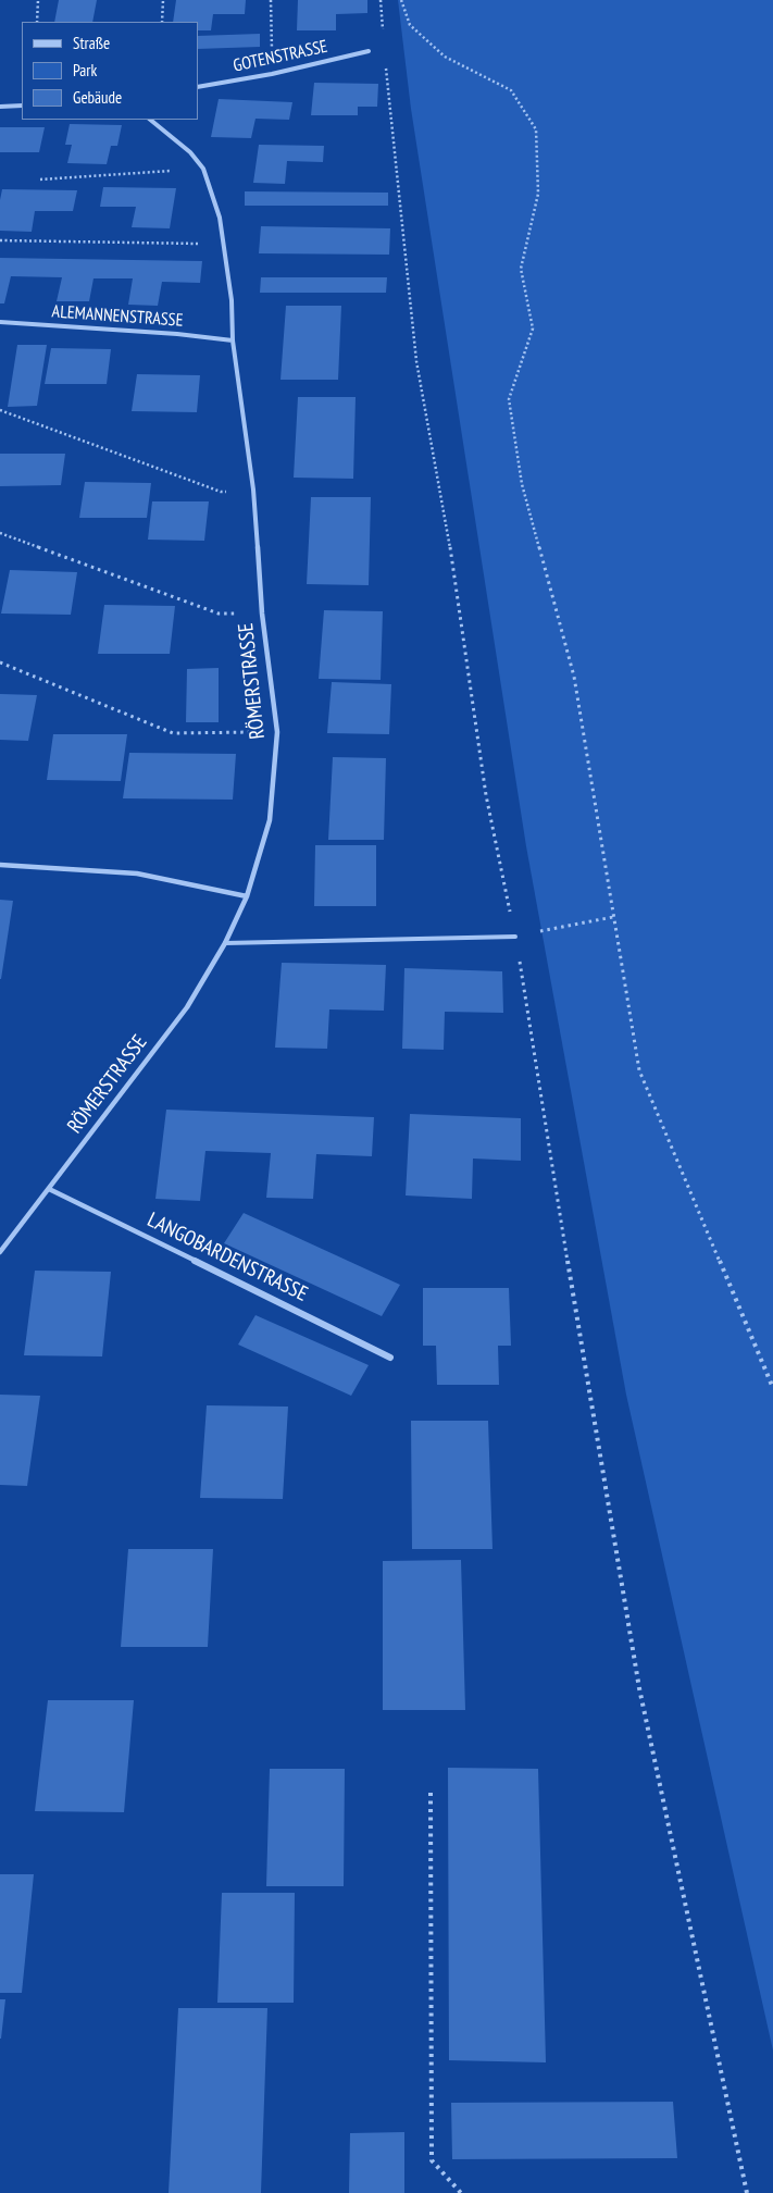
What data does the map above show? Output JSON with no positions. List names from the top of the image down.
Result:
{
  "streets": {
    "street": [
      "GOTENSTRASSE",
      "ALEMANNENSTRASSE",
      "RÖMERSTRASSE",
      "LANGOBARDENSTRASSE"
    ]
  },
  "crossings": [
    ["ALEMANNENSTRASSE", "RÖMERSTRASSE"],
    ["RÖMERSTRASSE", "LANGOBARDENSTRASSE"]
  ],
  "legend": ["Straße", "Park", "Gebäude"]
}
